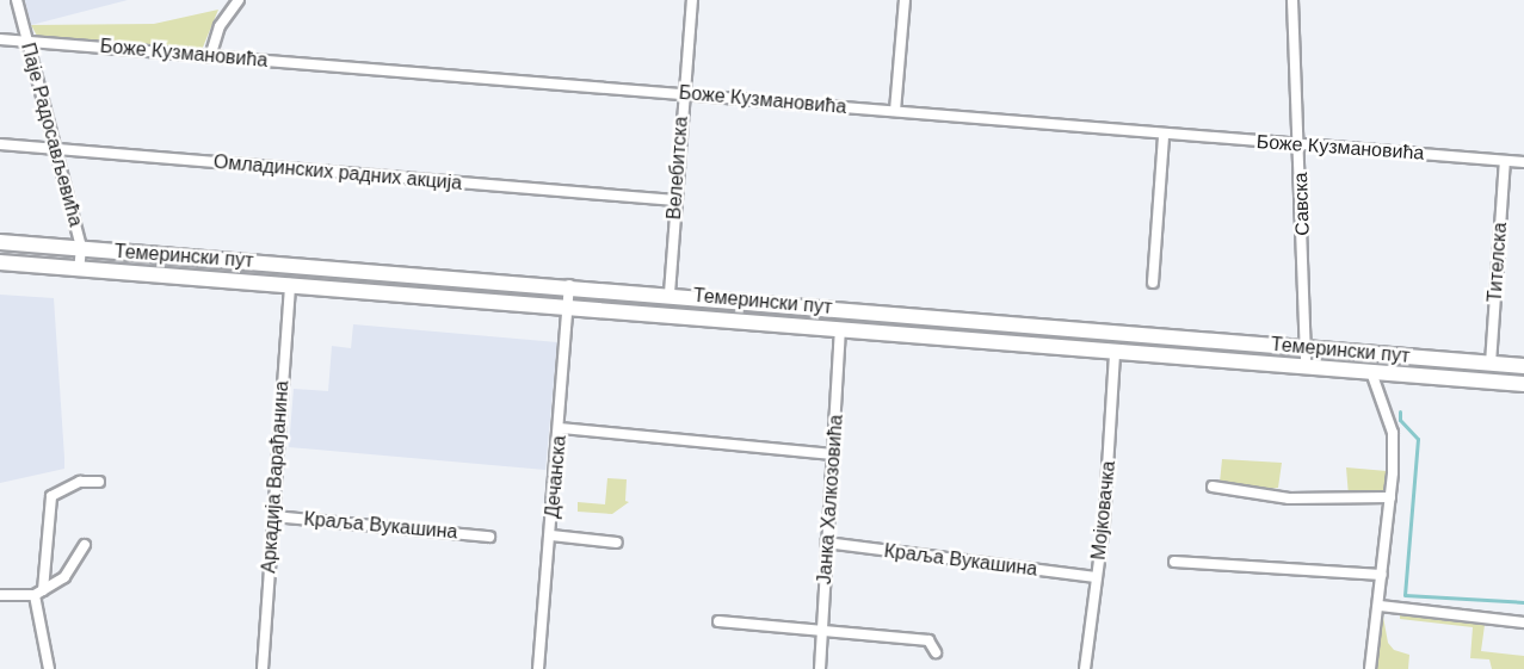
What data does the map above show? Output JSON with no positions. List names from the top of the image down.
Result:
{
  "streets": {
    "main road": ["Темерински пут"],
    "street": [
      "Боже Кузмановића",
      "Паје Радосављевића",
      "Велебитска",
      "Омладинских радних акција",
      "Савска",
      "Тителска",
      "Аркадија Варађанина",
      "Дечанска",
      "Јанка Халкозовића",
      "Мојковачка",
      "Краља Вукашина"
    ]
  },
  "crossings": [
    ["Боже Кузмановића", "Паје Радосављевића"],
    ["Боже Кузмановића", "Велебитска"],
    ["Боже Кузмановића", "Савска"],
    ["Боже Кузмановића", "Тителска"],
    ["Паје Радосављевића", "Омладинских радних акција"],
    ["Паје Радосављевића", "Темерински пут"],
    ["Велебитска", "Омладинских радних акција"],
    ["Велебитска", "Темерински пут"],
    ["Савска", "Темерински пут"],
    ["Темерински пут", "Тителска"],
    ["Темерински пут", "Аркадија Варађанина"],
    ["Темерински пут", "Дечанска"],
    ["Темерински пут", "Јанка Халкозовића"],
    ["Темерински пут", "Мојковачка"],
    ["Аркадија Варађанина", "Краља Вукашина"],
    ["Јанка Халкозовића", "Краља Вукашина"],
    ["Мојковачка", "Краља Вукашина"]
  ]
}
